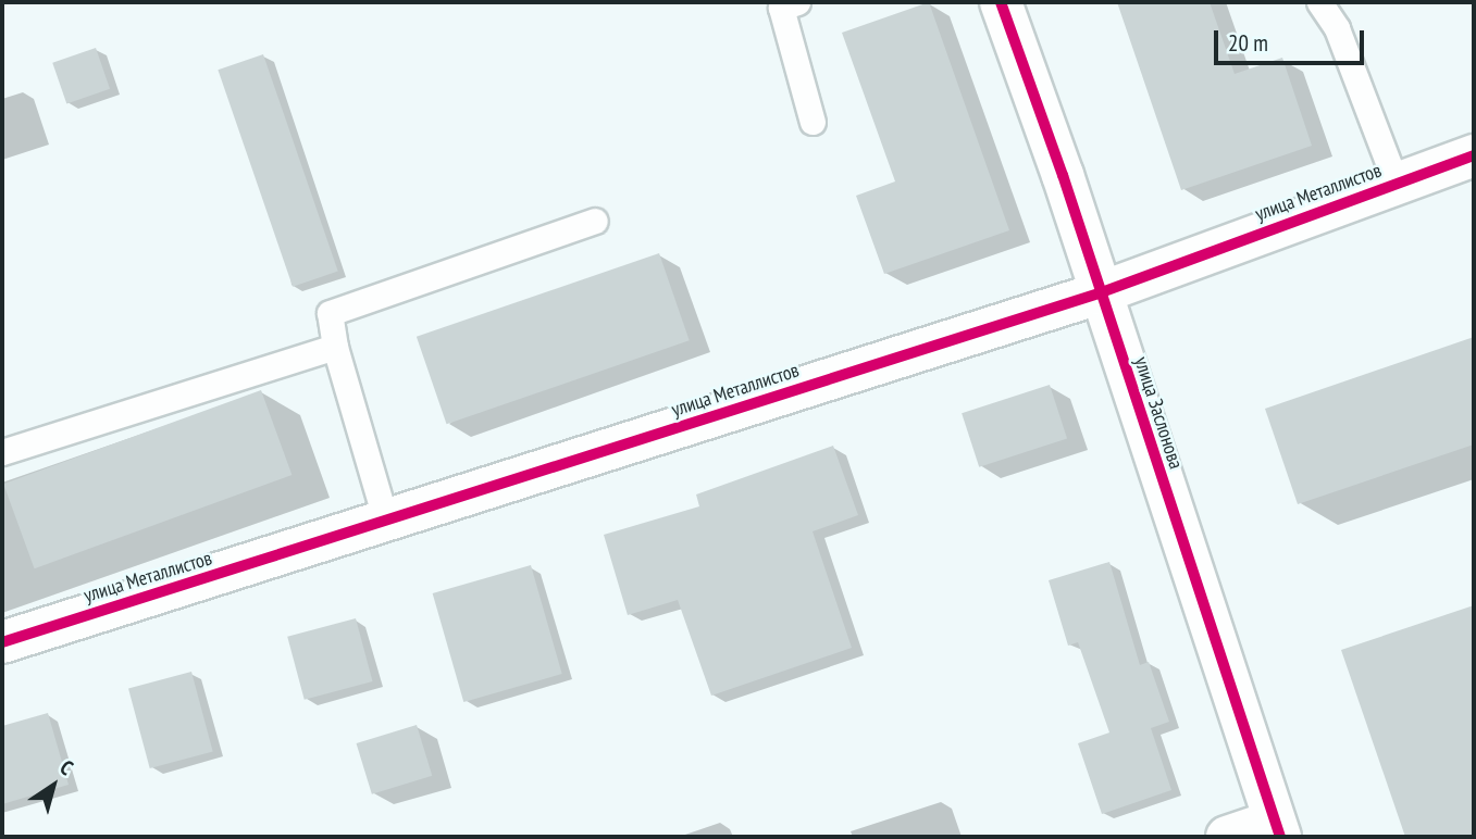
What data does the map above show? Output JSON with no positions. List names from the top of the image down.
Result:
{
  "streets": {
    "street": ["улица Металлистов", "улица Заслонова"]
  },
  "crossings": [
    ["улица Металлистов", "улица Заслонова"]
  ],
  "scale_bar": "20 m",
  "north": "top right"
}
